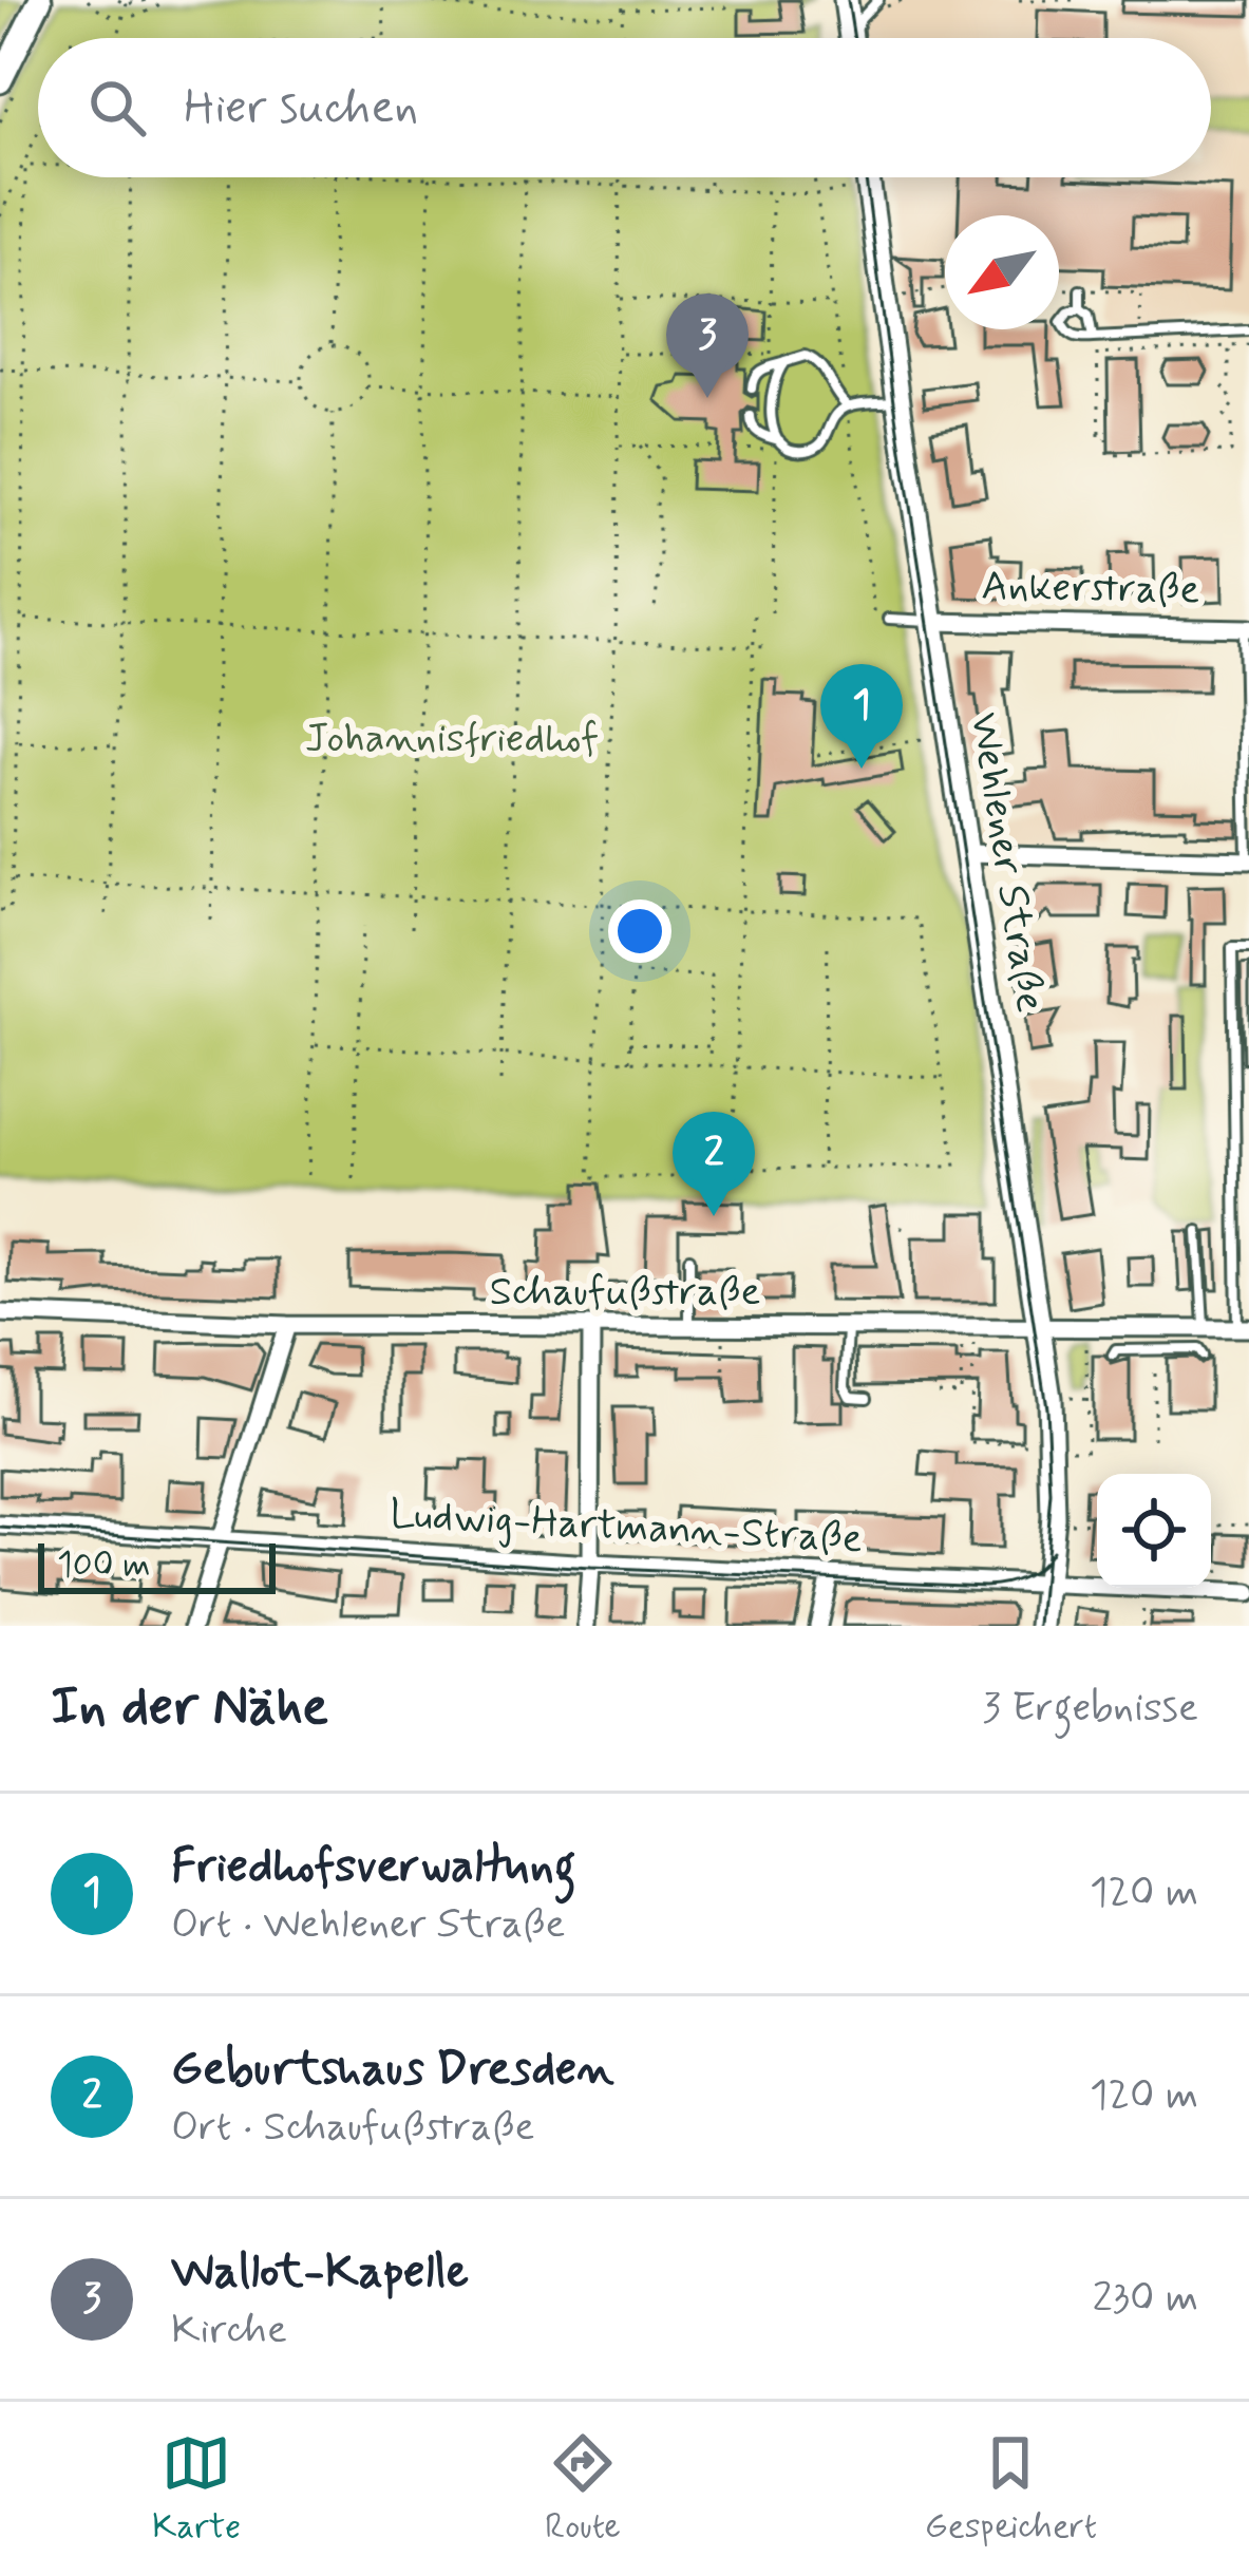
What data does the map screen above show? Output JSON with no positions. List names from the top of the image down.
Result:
{
  "streets": {
    "main road": ["Wehlener Straße"],
    "street": ["Ankerstraße", "Schaufußstraße", "Ludwig-Hartmann-Straße"]
  },
  "crossings": [
    ["Ankerstraße", "Wehlener Straße"],
    ["Wehlener Straße", "Schaufußstraße"],
    ["Wehlener Straße", "Ludwig-Hartmann-Straße"]
  ],
  "parks": ["Johannisfriedhof"],
  "scale_bar": "100 m",
  "north": "bottom left",
  "page": {
    "search": "Hier suchen",
    "pins": ["3", "1", "2"],
    "scale": "100 m",
    "heading": ["In der Nähe", "3 Ergebnisse"],
    "list": [
      {
        "mark": "1",
        "name": "Friedhofsverwaltung",
        "note": "Ort · Wehlener Straße",
        "value": "120 m"
      },
      {
        "mark": "2",
        "name": "Geburtshaus Dresden",
        "note": "Ort · Schaufußstraße",
        "value": "120 m"
      },
      {
        "mark": "3",
        "name": "Wallot-Kapelle",
        "note": "Kirche",
        "value": "230 m"
      }
    ],
    "nav": ["Karte", "Route", "Gespeichert"]
  }
}
